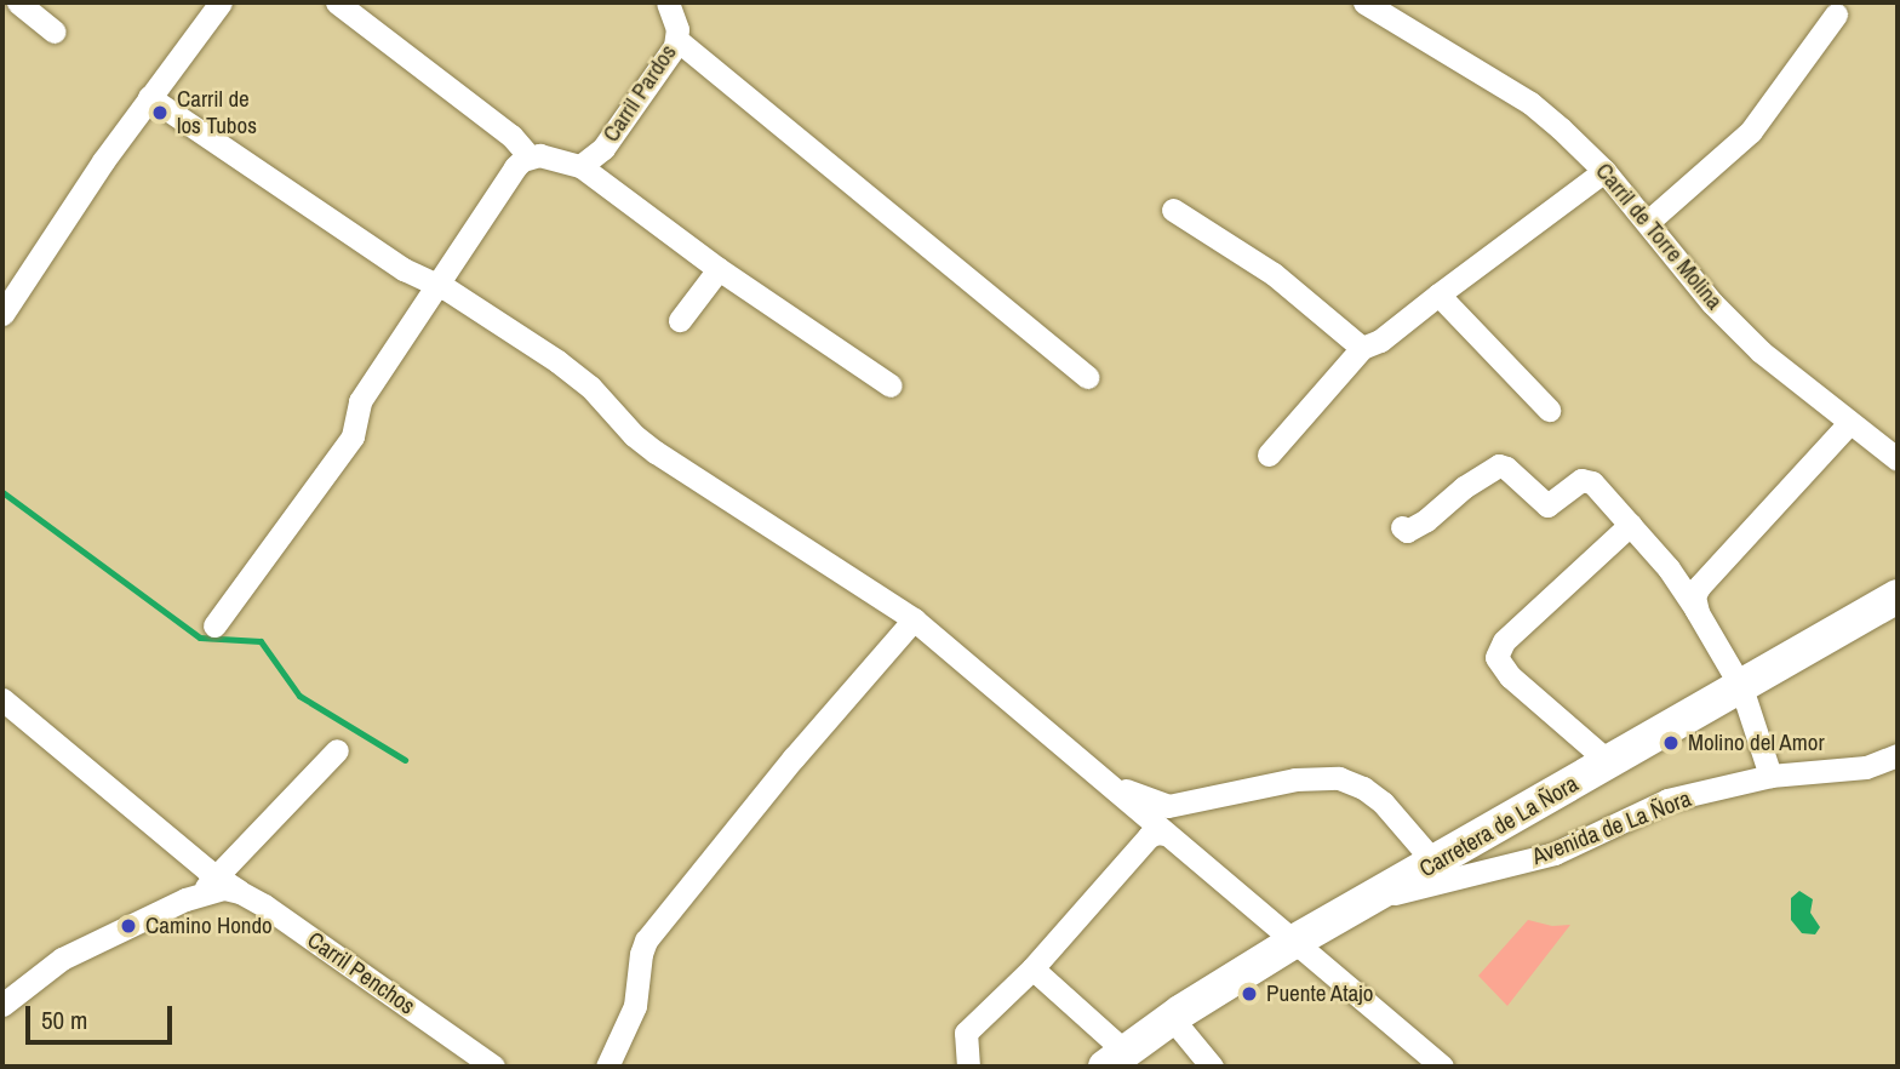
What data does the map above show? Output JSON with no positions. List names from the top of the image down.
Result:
{
  "streets": {
    "main road": ["Carretera de La Ñora"],
    "street": [
      "Carril Pardos",
      "Carril de Torre Molina",
      "Avenida de La Ñora",
      "Carril Penchos"
    ]
  },
  "crossings": [
    ["Carretera de La Ñora", "Avenida de La Ñora"]
  ],
  "places": [
    "Carril de los Tubos",
    "Molino del Amor",
    "Camino Hondo",
    "Puente Atajo"
  ],
  "scale_bar": "50 m"
}
